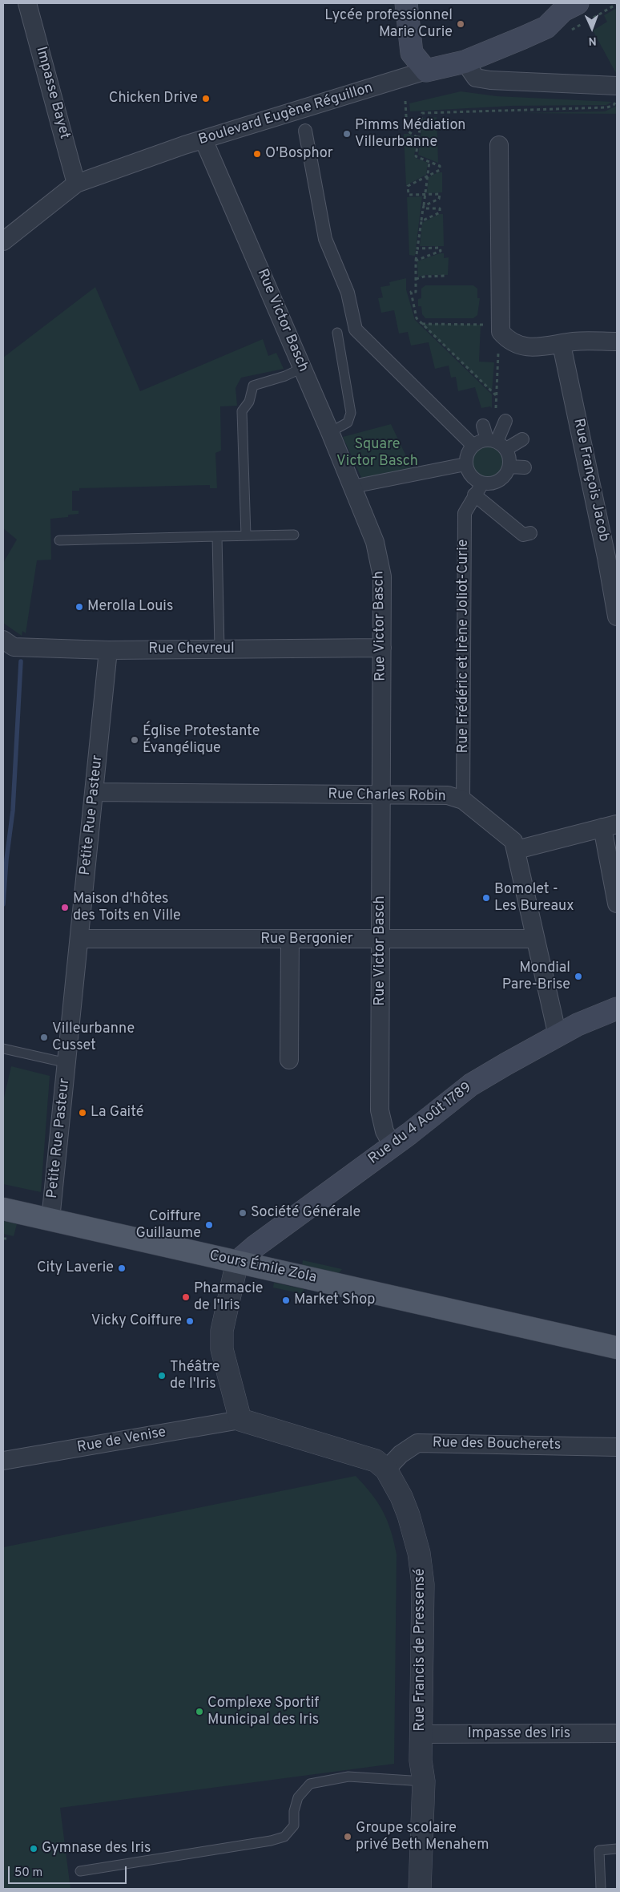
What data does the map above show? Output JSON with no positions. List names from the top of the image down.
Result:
{
  "streets": {
    "main road": ["Boulevard Eugène Réguillon", "Rue du 4 Août 1789", "Cours Émile Zola"],
    "street": [
      "Impasse Bayet",
      "Rue Victor Basch",
      "Rue François Jacob",
      "Rue Frédéric et Irène Joliot-Curie",
      "Rue Chevreul",
      "Rue Charles Robin",
      "Petite Rue Pasteur",
      "Rue Bergonier",
      "Rue de Venise",
      "Rue des Boucherets",
      "Rue Francis de Pressensé",
      "Impasse des Iris"
    ]
  },
  "crossings": [
    ["Impasse Bayet", "Boulevard Eugène Réguillon"],
    ["Boulevard Eugène Réguillon", "Rue Victor Basch"],
    ["Rue Victor Basch", "Rue Chevreul"],
    ["Rue Victor Basch", "Rue Charles Robin"],
    ["Rue Victor Basch", "Rue Bergonier"],
    ["Rue Victor Basch", "Rue du 4 Août 1789"],
    ["Rue Frédéric et Irène Joliot-Curie", "Rue Charles Robin"],
    ["Rue Chevreul", "Petite Rue Pasteur"],
    ["Rue Charles Robin", "Petite Rue Pasteur"],
    ["Rue Charles Robin", "Rue Bergonier"],
    ["Rue Charles Robin", "Rue du 4 Août 1789"],
    ["Petite Rue Pasteur", "Rue Bergonier"],
    ["Petite Rue Pasteur", "Cours Émile Zola"],
    ["Rue du 4 Août 1789", "Cours Émile Zola"],
    ["Rue de Venise", "Rue Francis de Pressensé"],
    ["Rue des Boucherets", "Rue Francis de Pressensé"],
    ["Rue Francis de Pressensé", "Impasse des Iris"]
  ],
  "parks": ["Square Victor Basch"],
  "places": [
    "Lycée professionnel Marie Curie",
    "Chicken Drive",
    "Pimms Médiation Villeurbanne",
    "O'Bosphor",
    "Merolla Louis",
    "Église Protestante Évangélique",
    "Bomolet - Les Bureaux",
    "Maison d'hôtes des Toits en Ville",
    "Mondial Pare-Brise",
    "Villeurbanne Cusset",
    "La Gaité",
    "Société Générale",
    "Coiffure Guillaume",
    "City Laverie",
    "Pharmacie de l'Iris",
    "Market Shop",
    "Vicky Coiffure",
    "Théâtre de l'Iris",
    "Complexe Sportif Municipal des Iris",
    "Groupe scolaire privé Beth Menahem",
    "Gymnase des Iris"
  ],
  "scale_bar": "50 m",
  "north": "bottom"
}
